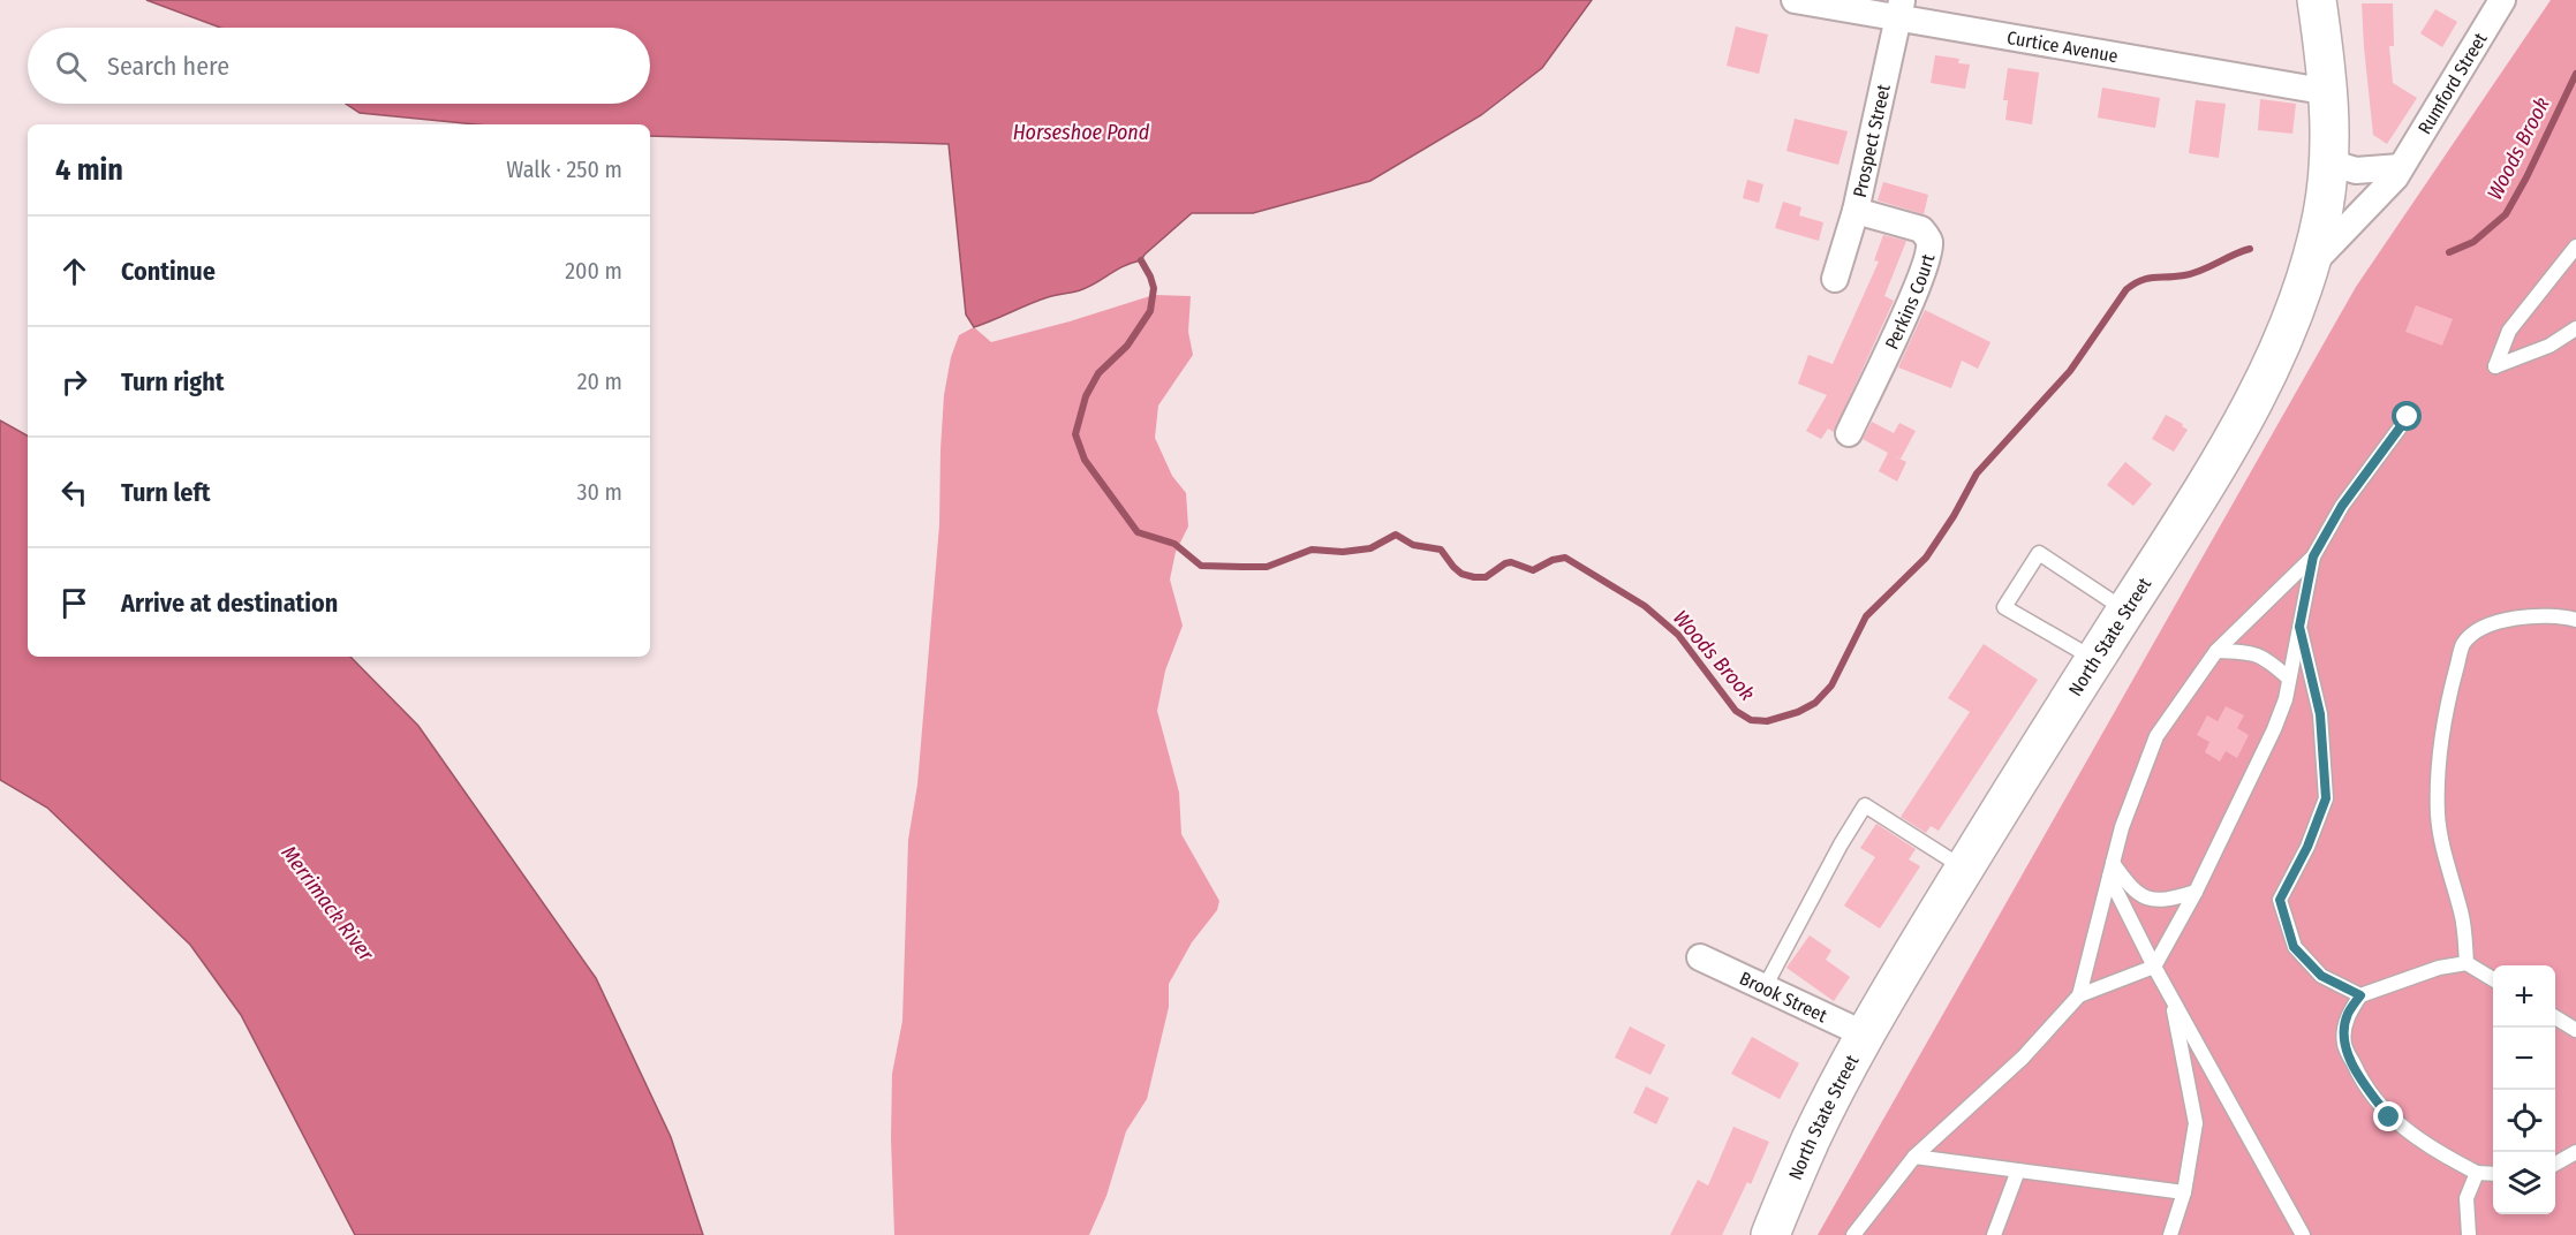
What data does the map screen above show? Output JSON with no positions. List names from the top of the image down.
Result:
{
  "streets": {
    "main road": ["North State Street"],
    "street": [
      "Curtice Avenue",
      "Rumford Street",
      "Prospect Street",
      "Perkins Court",
      "Brook Street"
    ]
  },
  "crossings": [
    ["Curtice Avenue", "Prospect Street"],
    ["Curtice Avenue", "North State Street"],
    ["Rumford Street", "North State Street"],
    ["Prospect Street", "Perkins Court"],
    ["North State Street", "Brook Street"]
  ],
  "water": ["Horseshoe Pond", "Woods Brook", "Merrimack River"],
  "page": {
    "search": "Search here",
    "heading": ["4 min", "Walk · 250 m"],
    "list": [
      ["Continue", "200 m"],
      ["Turn right", "20 m"],
      ["Turn left", "30 m"],
      "Arrive at destination"
    ],
    "map_buttons": ["+", "−"]
  }
}
